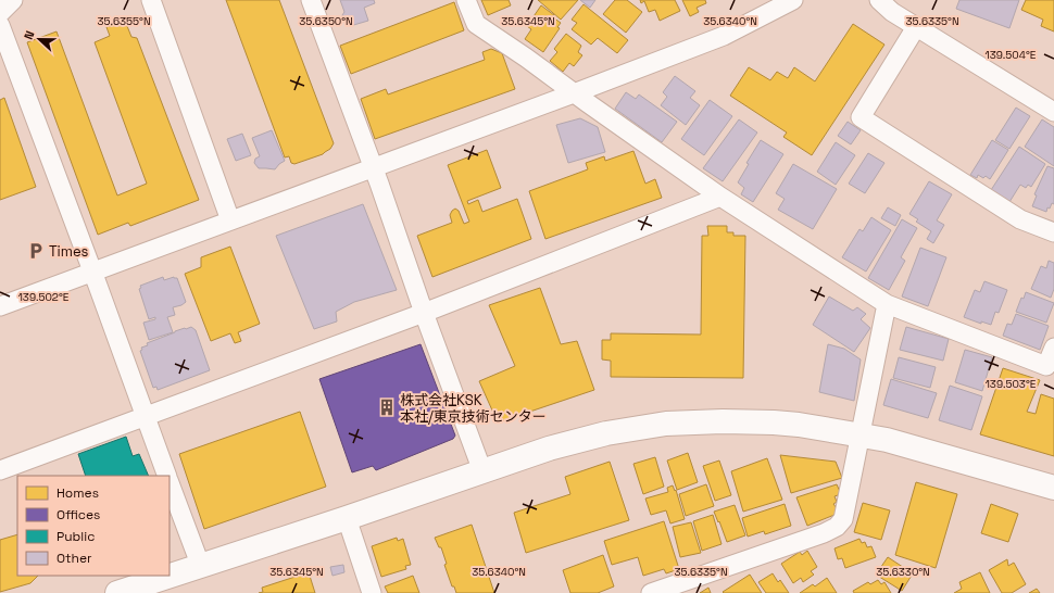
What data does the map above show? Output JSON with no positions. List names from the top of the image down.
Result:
{
  "places": {
    "parking": ["Times"],
    "building": ["株式会社KSK 本社/東京技術センター"]
  },
  "legend": [
    "Homes",
    "Offices",
    "Public",
    "Other"
  ],
  "north": "left",
  "coordinates": [
    "35.6355°N",
    "35.6350°N",
    "35.6345°N",
    "35.6340°N",
    "35.6335°N",
    "139.504°E",
    "139.502°E",
    "139.503°E",
    "35.6330°N"
  ]
}
